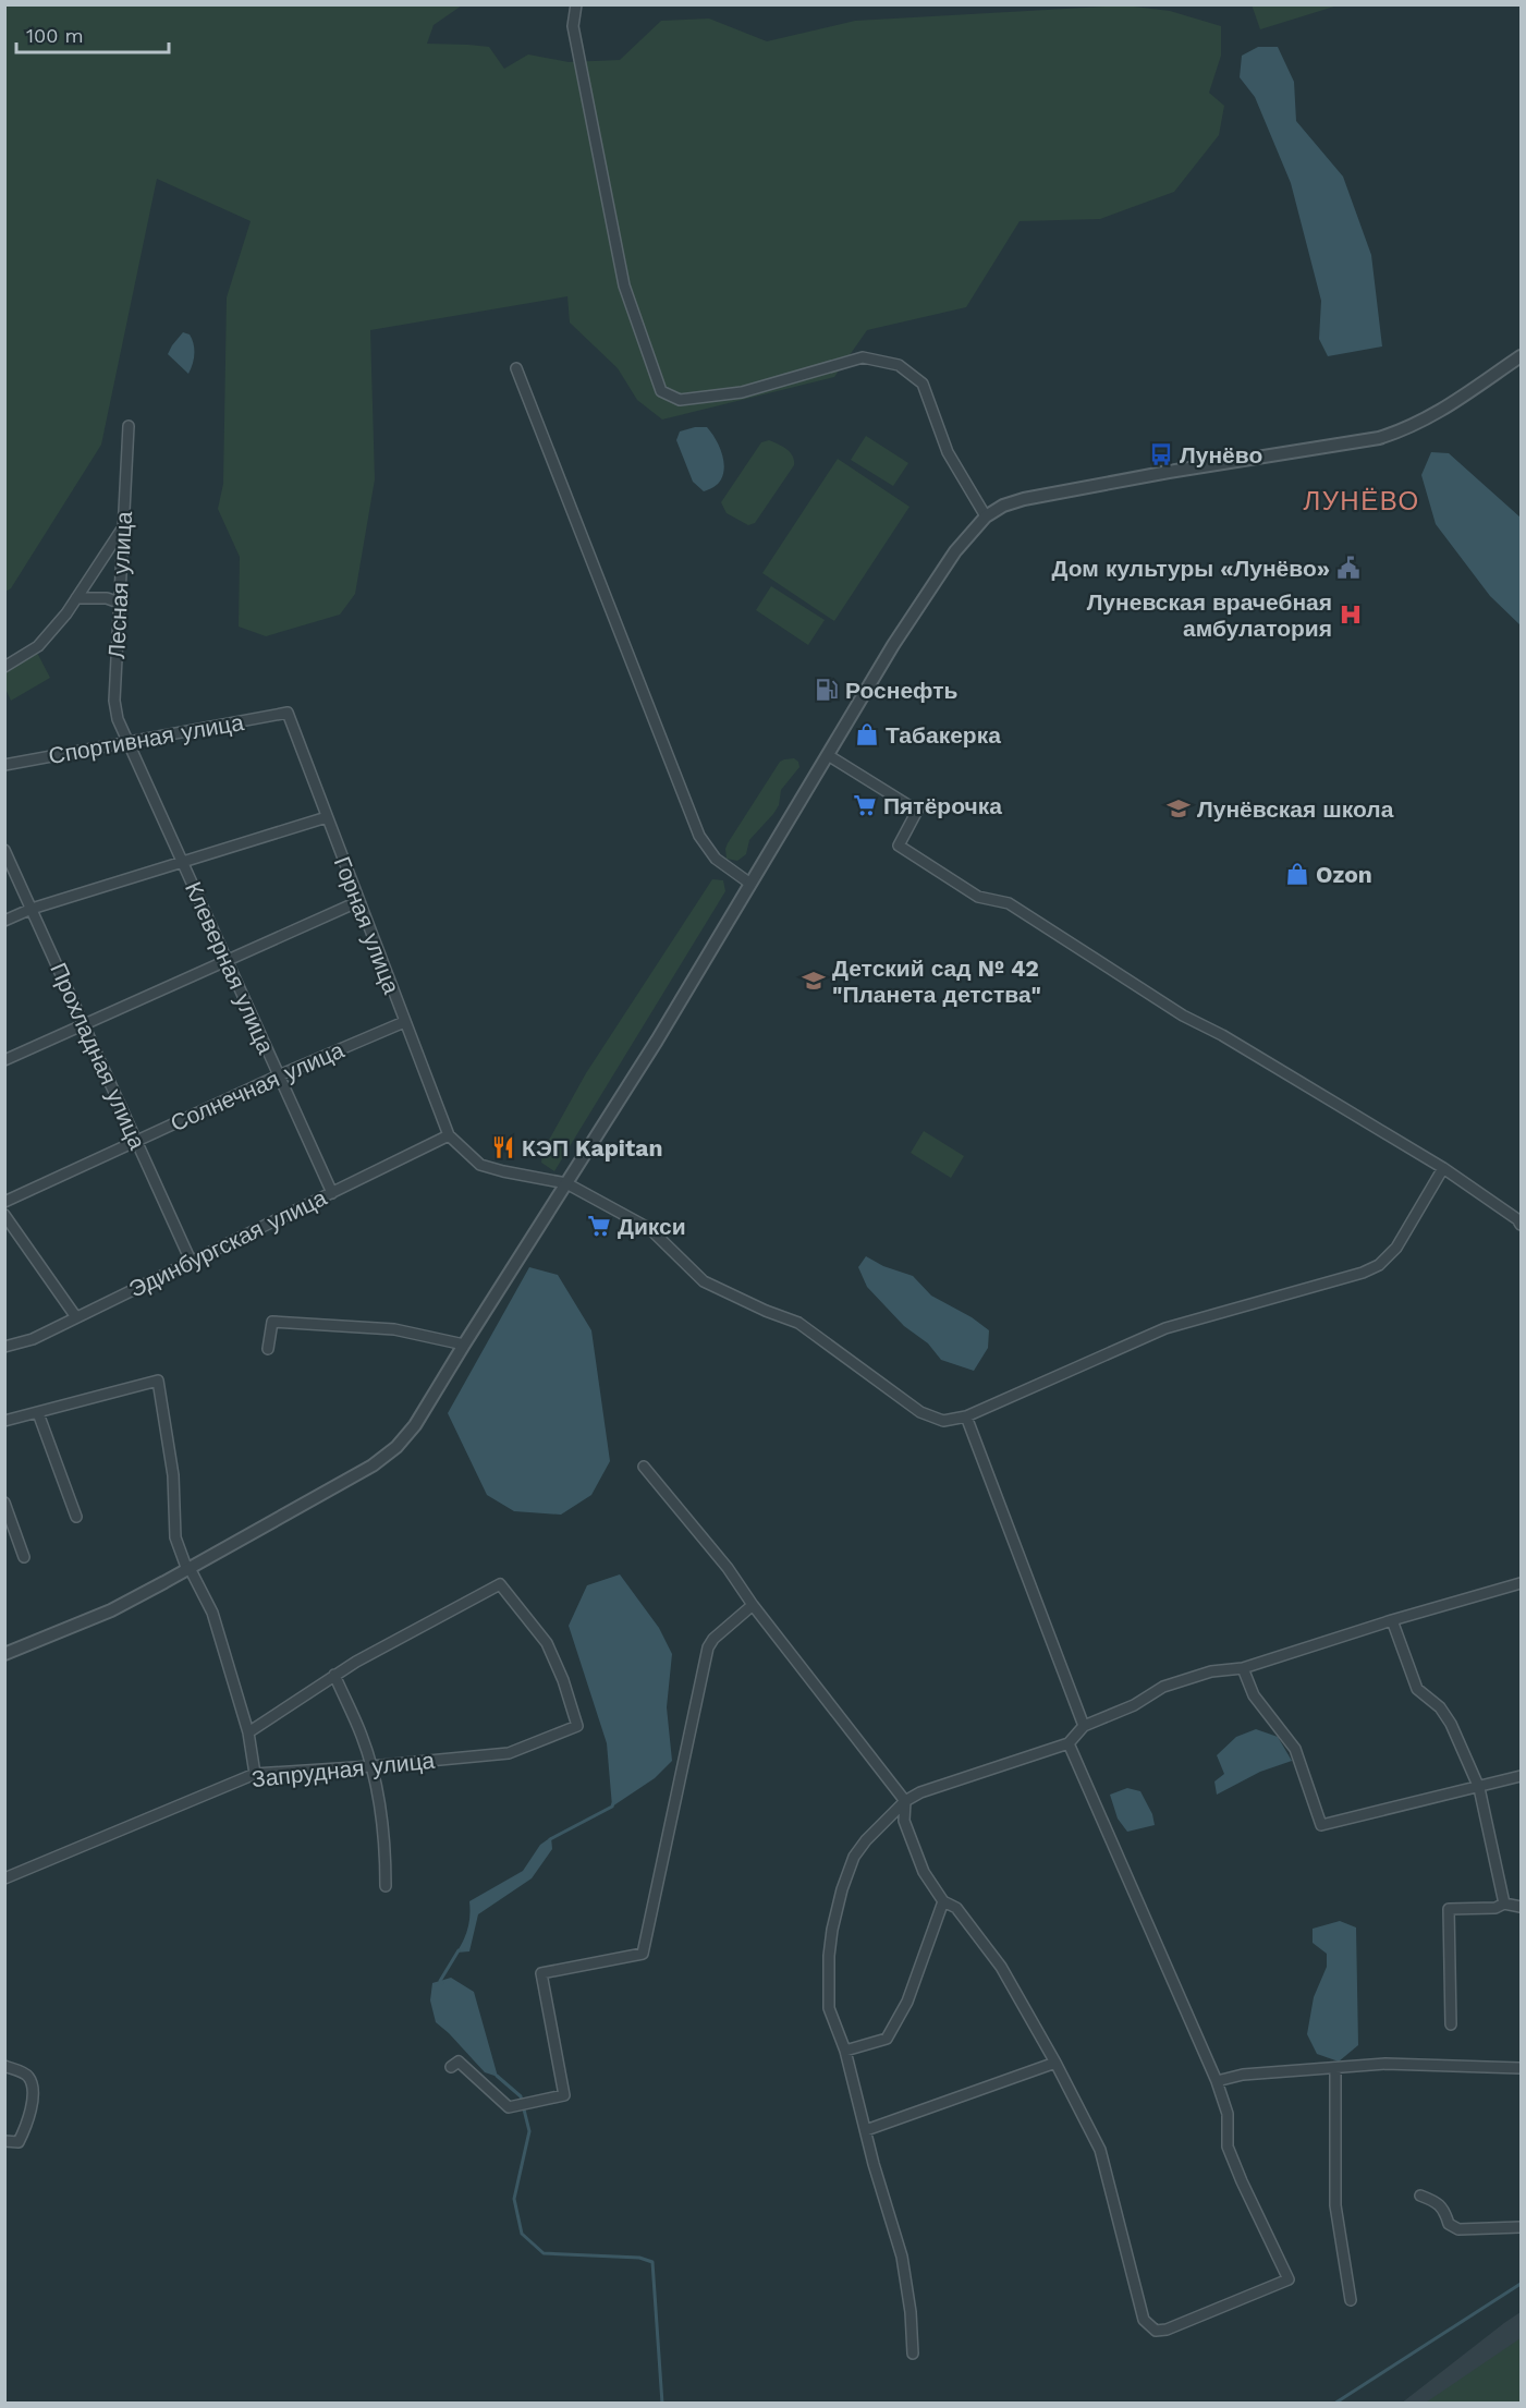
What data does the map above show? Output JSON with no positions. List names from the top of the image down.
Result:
{
  "streets": {
    "street": [
      "Лесная улица",
      "Спортивная улица",
      "Горная улица",
      "Клеверная улица",
      "Прохладная улица",
      "Солнечная улица",
      "Эдинбургская улица",
      "Запрудная улица"
    ]
  },
  "crossings": [
    ["Лесная улица", "Спортивная улица"],
    ["Лесная улица", "Клеверная улица"],
    ["Спортивная улица", "Горная улица"],
    ["Спортивная улица", "Клеверная улица"],
    ["Горная улица", "Солнечная улица"],
    ["Горная улица", "Эдинбургская улица"],
    ["Клеверная улица", "Солнечная улица"],
    ["Клеверная улица", "Эдинбургская улица"],
    ["Прохладная улица", "Солнечная улица"],
    ["Прохладная улица", "Эдинбургская улица"]
  ],
  "districts": ["ЛУНЁВО"],
  "places": {
    "bus stop": ["Лунёво"],
    "public building": ["Дом культуры «Лунёво»"],
    "hospital": ["Луневская врачебная амбулатория"],
    "fuel station": ["Роснефть"],
    "shop": ["Табакерка", "Ozon"],
    "supermarket": ["Пятёрочка", "Дикси"],
    "school or university": ["Лунёвская школа", "Детский сад № 42 \"Планета детства\""],
    "restaurant": ["КЭП Kapitan"]
  },
  "scale_bar": "100 m"
}
